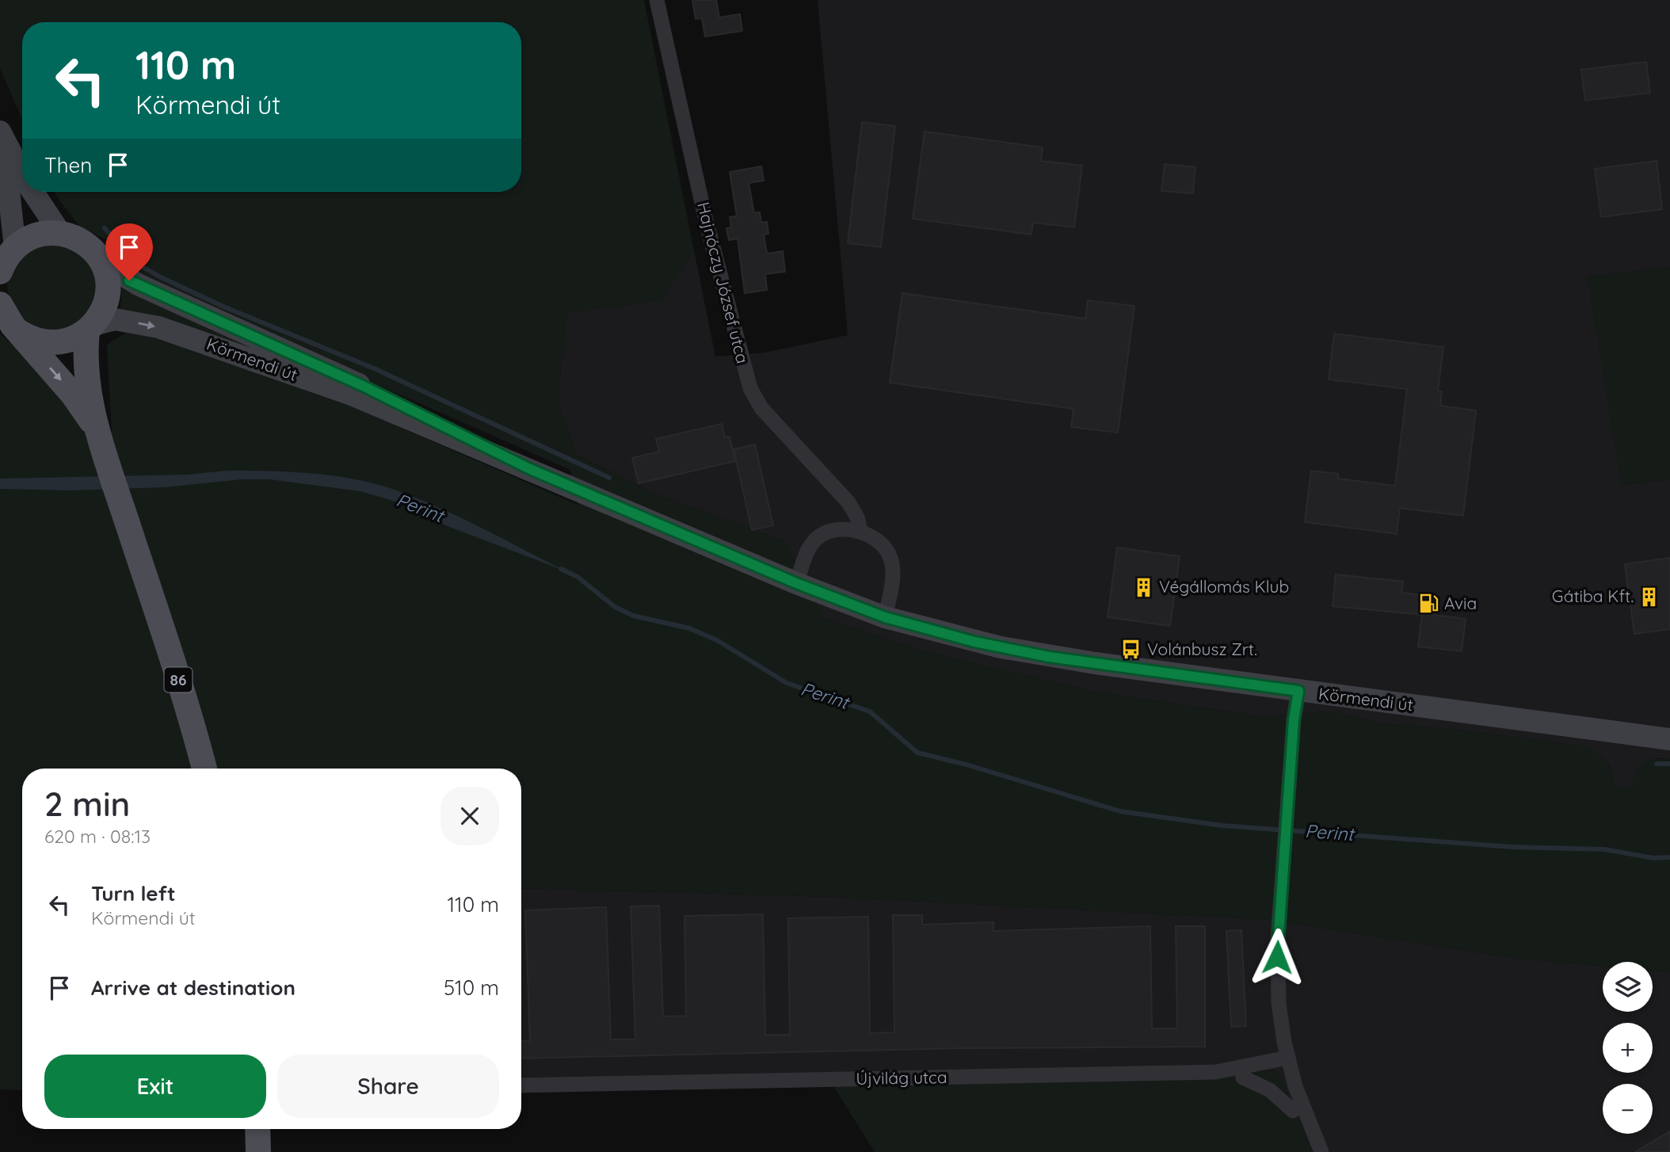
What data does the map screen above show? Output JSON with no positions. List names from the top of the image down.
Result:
{
  "streets": {
    "main road": ["86"],
    "street": ["Hajnóczy József utca", "Körmendi út", "Újvilág utca"]
  },
  "crossings": [
    ["Körmendi út", "86"]
  ],
  "water": ["Perint"],
  "places": {
    "building": ["Végállomás Klub", "Gátiba Kft."],
    "fuel station": ["Avia"],
    "bus stop": ["Volánbusz Zrt."]
  },
  "page": {
    "turn": ["110 m", "Körmendi út"],
    "then": "Then",
    "heading": ["2 min", "620 m · 08:13"],
    "list": [
      {
        "name": "Turn left",
        "note": "Körmendi út",
        "value": "110 m"
      },
      {
        "name": "Arrive at destination",
        "value": "510 m"
      }
    ],
    "map_buttons": ["+", "−"],
    "buttons": ["Exit", "Share"]
  }
}
